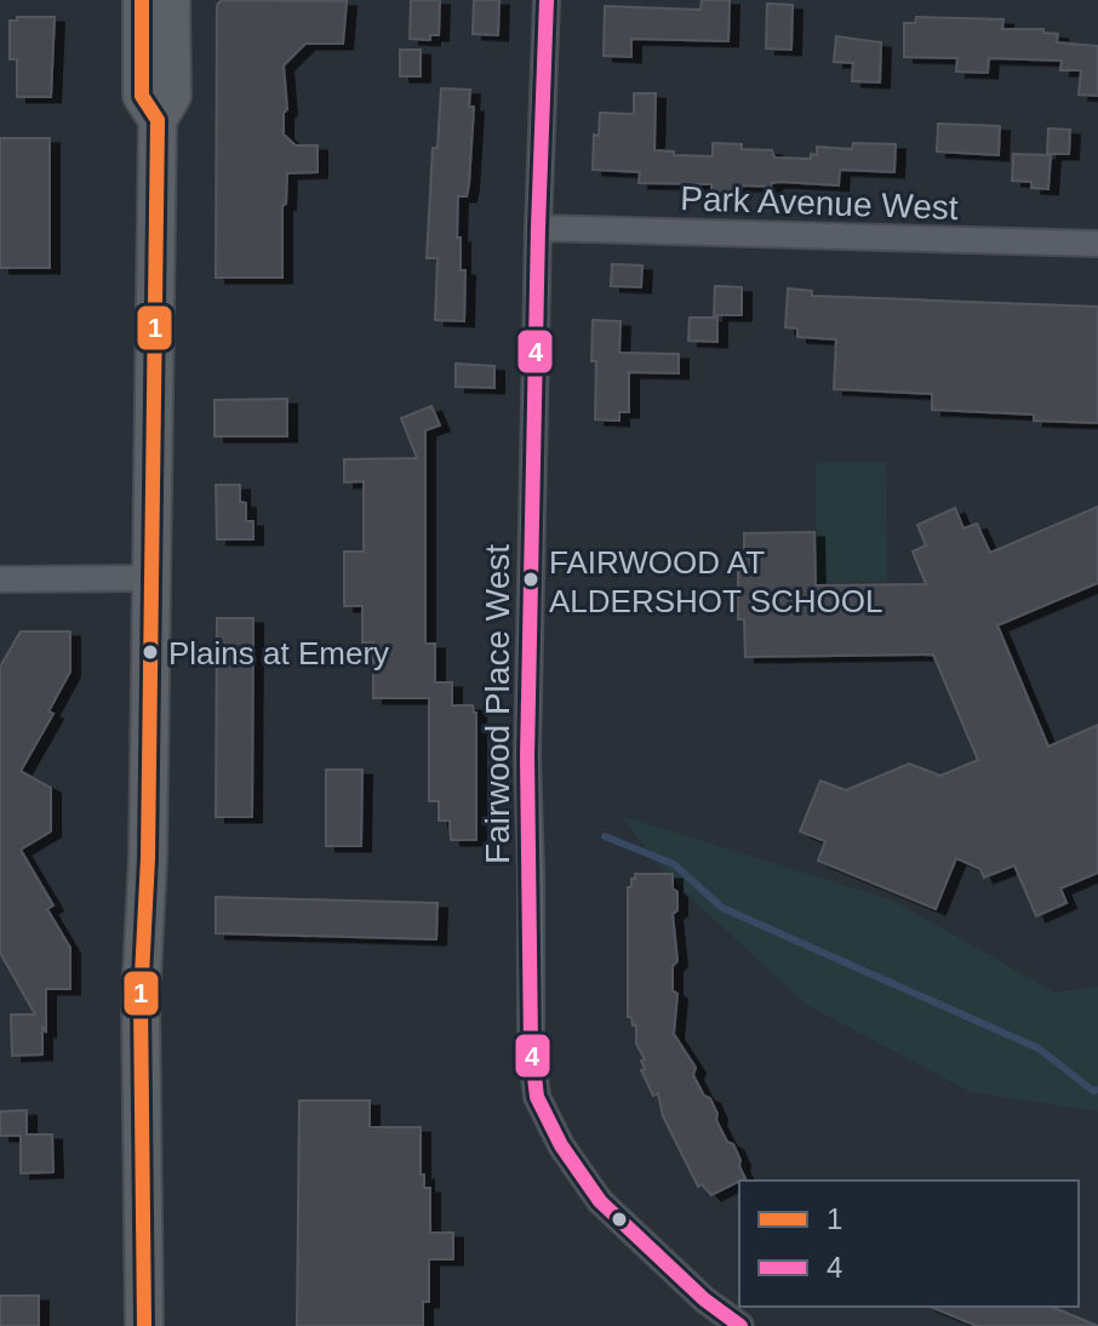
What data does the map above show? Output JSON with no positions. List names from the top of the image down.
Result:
{
  "streets": {
    "street": ["Park Avenue West", "Fairwood Place West"]
  },
  "crossings": [
    ["Park Avenue West", "Fairwood Place West"]
  ],
  "places": ["FAIRWOOD AT ALDERSHOT SCHOOL", "Plains at Emery"],
  "lines": ["transit line 1", "transit line 4"],
  "legend": ["1", "4"]
}
